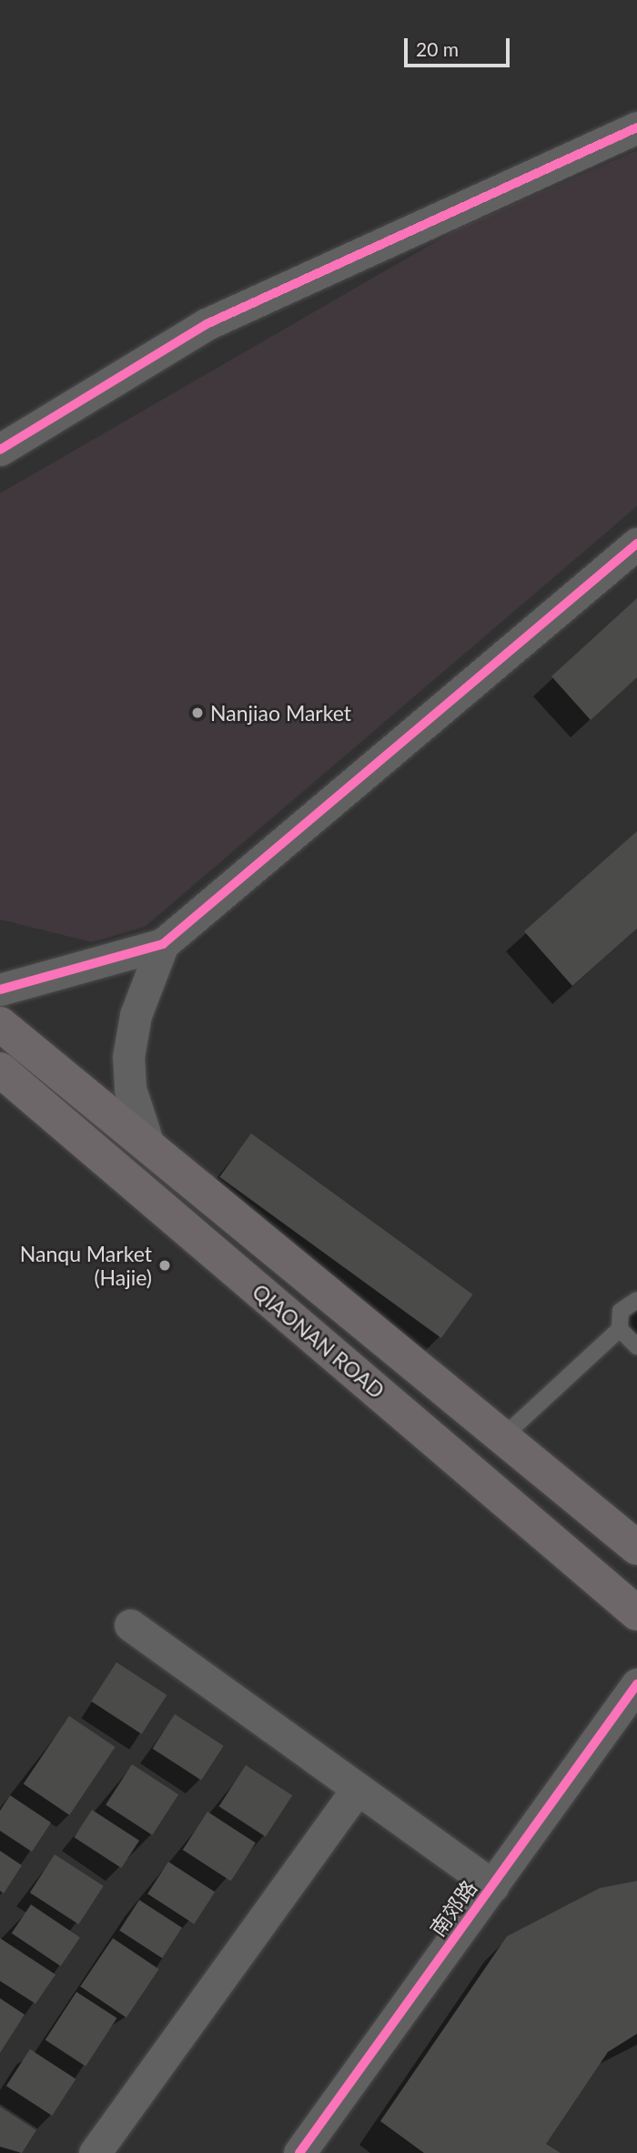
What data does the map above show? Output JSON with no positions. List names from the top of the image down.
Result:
{
  "streets": {
    "main road": ["QIAONAN ROAD"],
    "street": ["南郊路"]
  },
  "places": ["Nanjiao Market", "Nanqu Market (Hajie)"],
  "scale_bar": "20 m"
}
